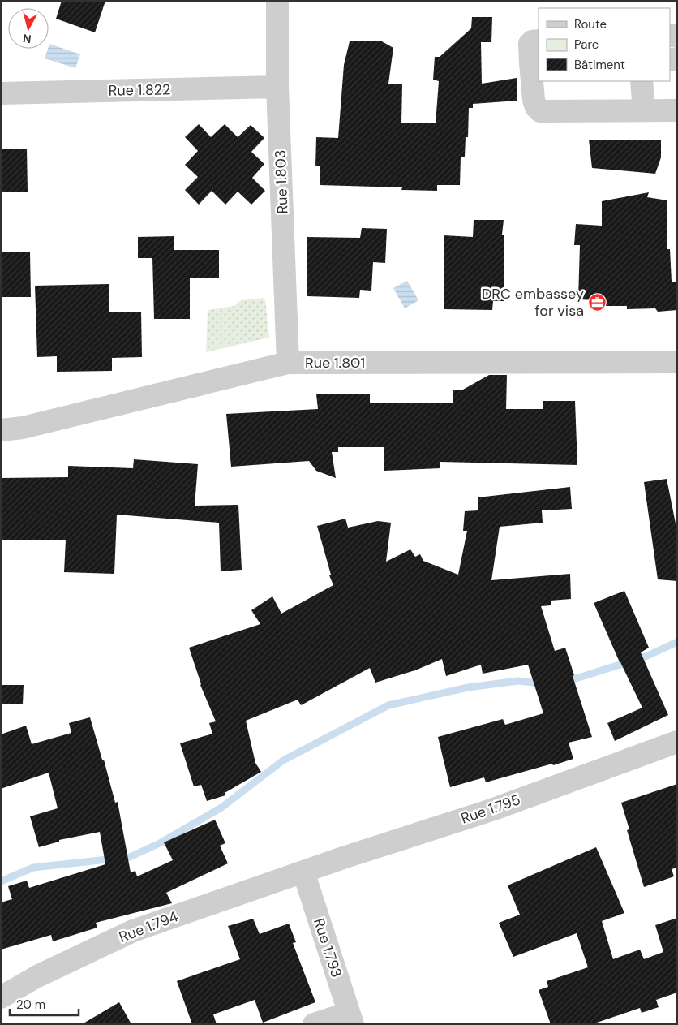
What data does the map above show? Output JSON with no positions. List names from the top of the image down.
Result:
{
  "streets": {
    "street": [
      "Rue 1.822",
      "Rue 1.803",
      "Rue 1.801",
      "Rue 1.795",
      "Rue 1.794",
      "Rue 1.793"
    ]
  },
  "crossings": [
    ["Rue 1.822", "Rue 1.803"],
    ["Rue 1.803", "Rue 1.801"],
    ["Rue 1.795", "Rue 1.794"],
    ["Rue 1.795", "Rue 1.793"],
    ["Rue 1.794", "Rue 1.793"]
  ],
  "places": {
    "office": ["DRC embassey for visa"]
  },
  "legend": ["Route", "Parc", "Bâtiment"],
  "scale_bar": "20 m",
  "north": "bottom"
}
